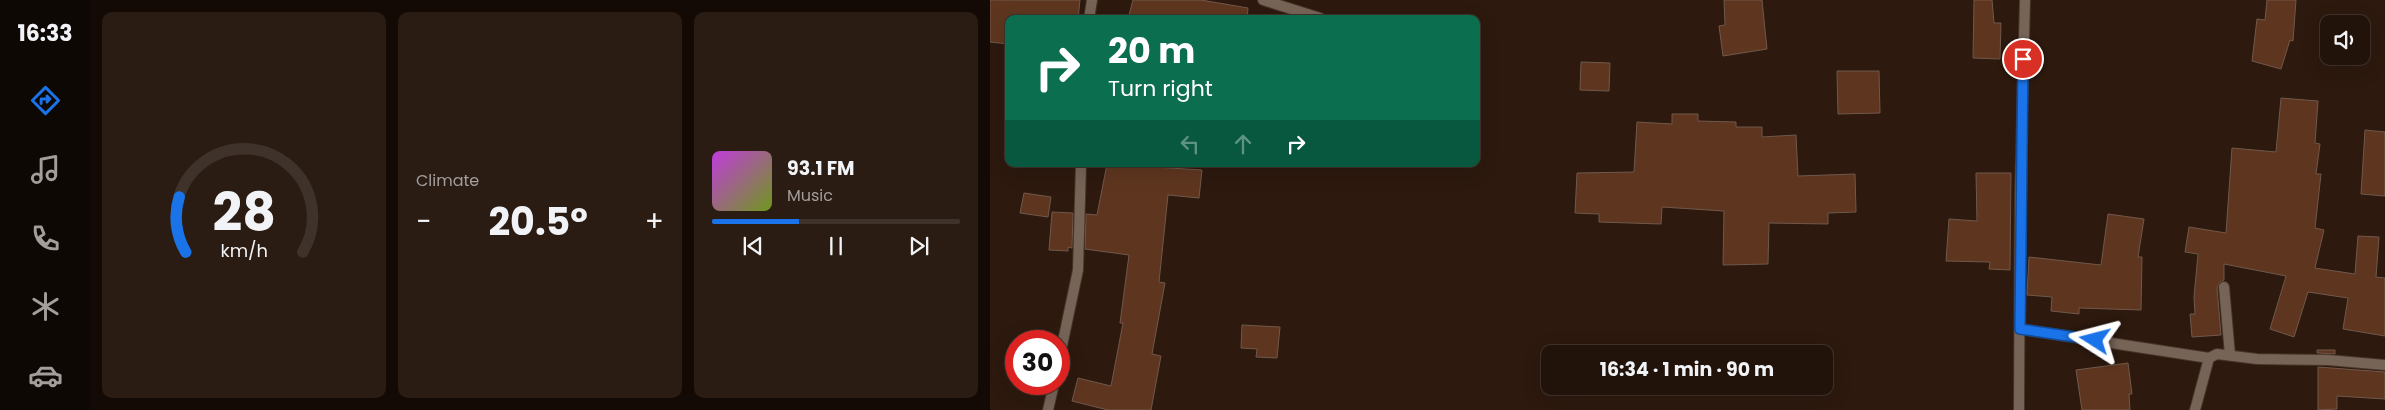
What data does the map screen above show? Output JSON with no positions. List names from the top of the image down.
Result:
{
  "page": {
    "tabs": "16:33",
    "tile": "Climate",
    "turn": ["20 m", "Turn right"],
    "song": ["93.1 FM", "Music"],
    "heat": ["−", "20.5°", "+"],
    "limit": "30",
    "trip": "16:34 · 1 min · 90 m",
    "gauge": ["28", "km/h"]
  }
}
